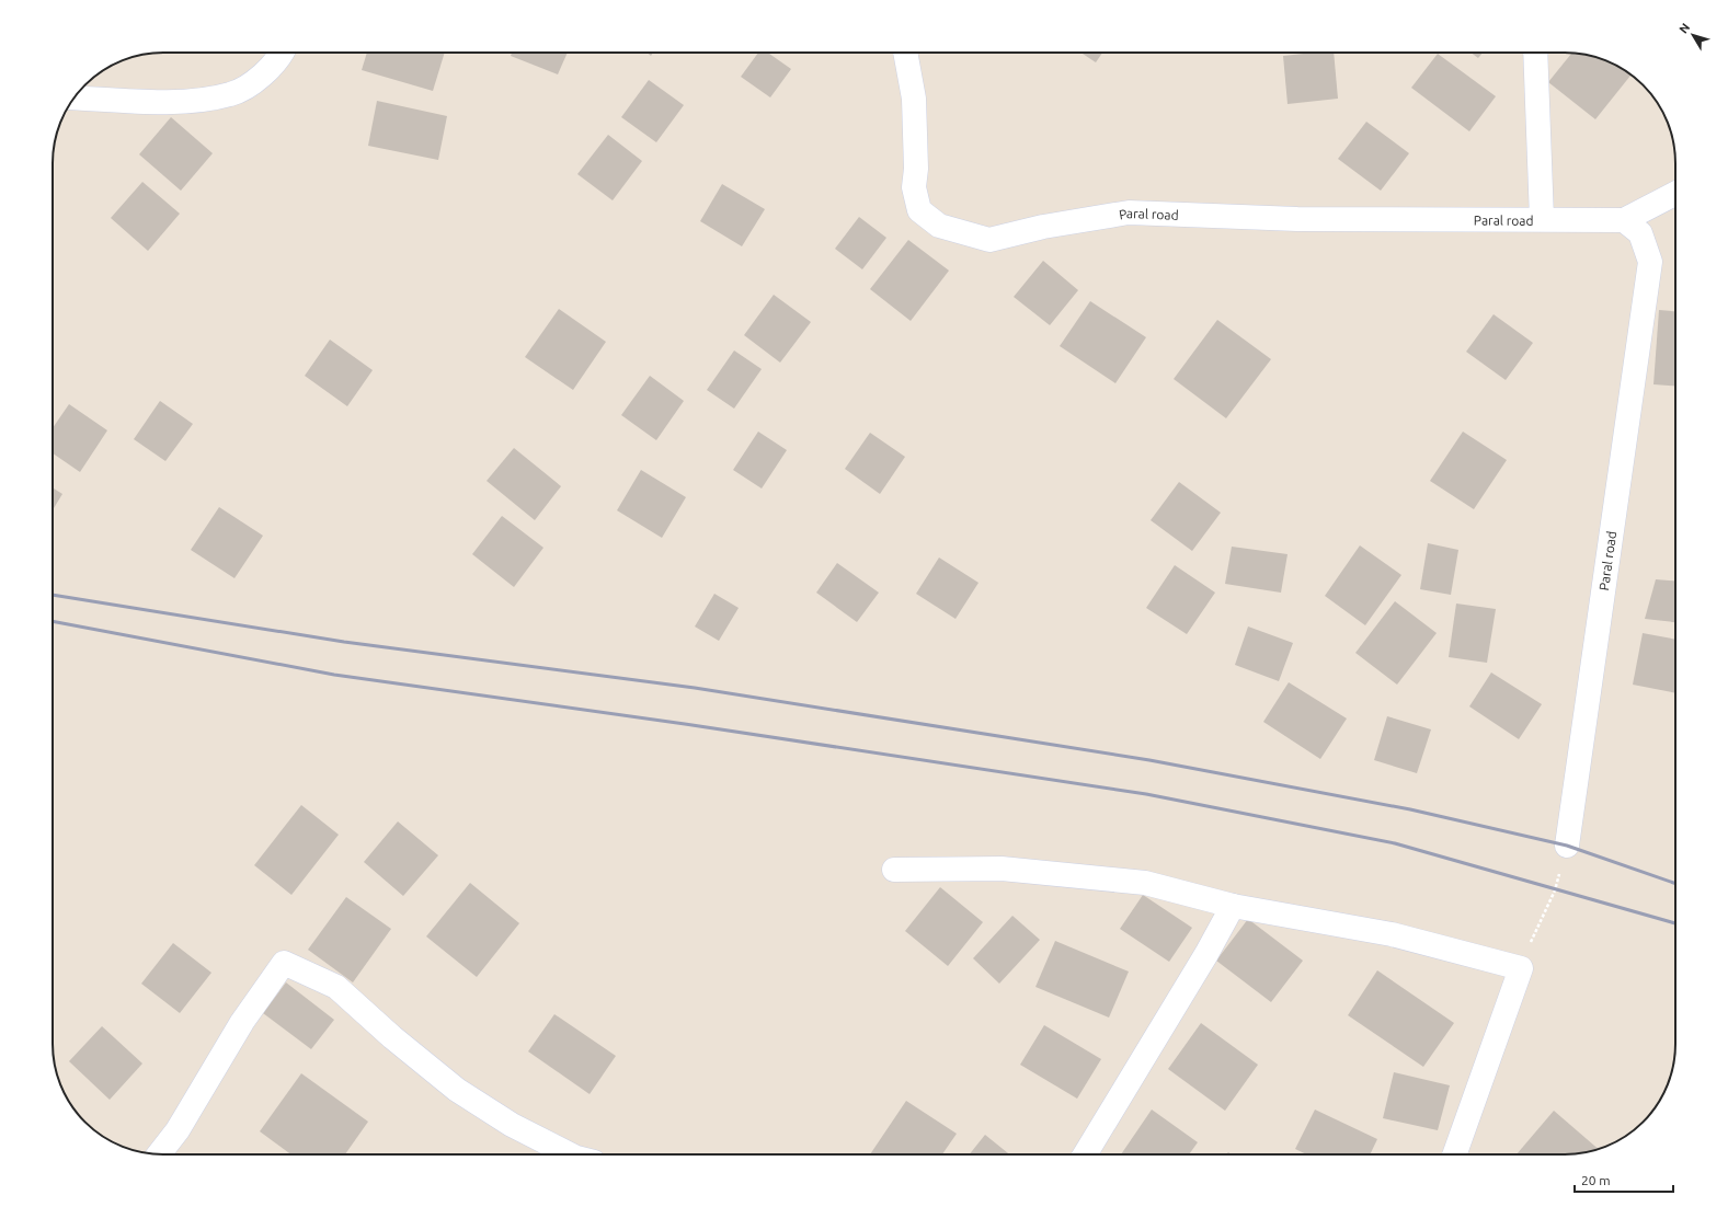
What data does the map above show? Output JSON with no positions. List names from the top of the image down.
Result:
{
  "streets": {
    "street": ["Paral road"]
  },
  "scale_bar": "20 m",
  "north": "top left"
}
